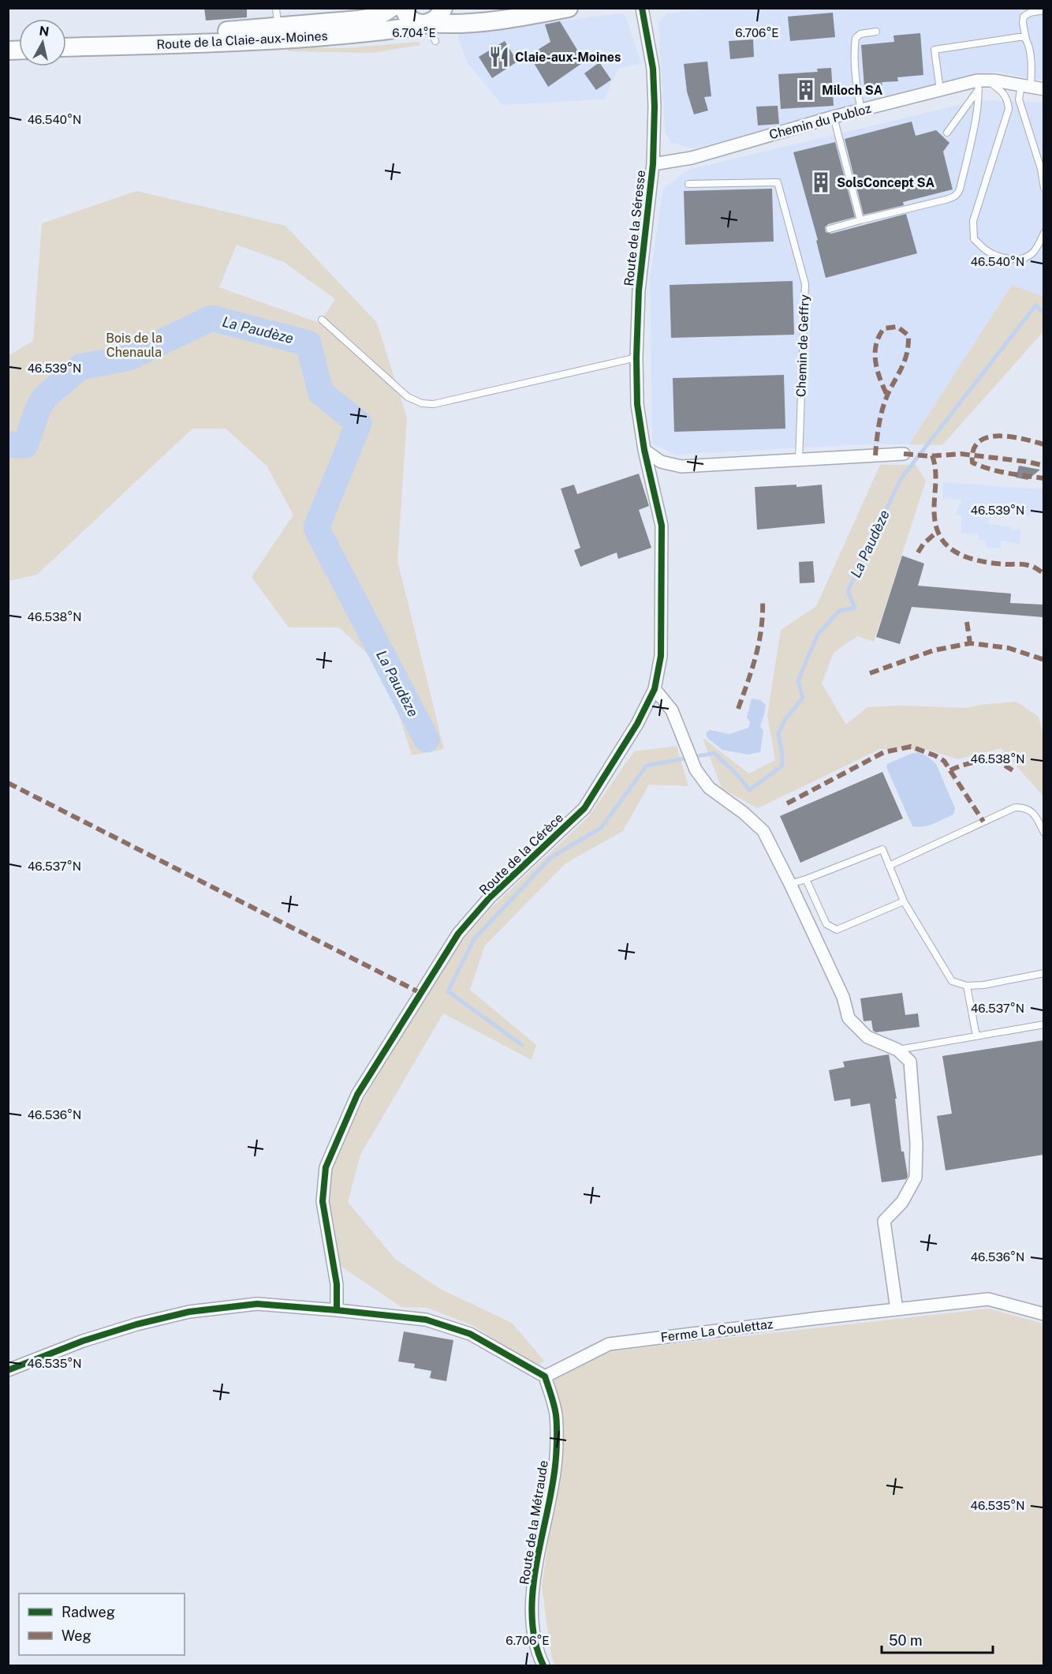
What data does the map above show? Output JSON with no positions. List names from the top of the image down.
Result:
{
  "streets": {
    "main road": ["Route de la Claie-aux-Moines"],
    "street": [
      "Chemin du Publoz",
      "Route de la Séresse",
      "Route de la Cérèce",
      "Ferme La Coulettaz",
      "Route de la Métraude"
    ],
    "lane": ["Chemin de Geffry"]
  },
  "crossings": [
    ["Chemin du Publoz", "Route de la Séresse"],
    ["Route de la Séresse", "Route de la Cérèce"],
    ["Ferme La Coulettaz", "Route de la Métraude"]
  ],
  "water": ["La Paudèze"],
  "parks": ["Bois de la Chenaula"],
  "places": {
    "restaurant": ["Claie-aux-Moines"],
    "building": ["Miloch SA", "SolsConcept SA"]
  },
  "legend": ["Radweg", "Weg"],
  "scale_bar": "50 m",
  "north": "top",
  "coordinates": [
    "6.704°E",
    "6.706°E",
    "46.540°N",
    "46.539°N",
    "46.538°N",
    "46.537°N",
    "46.536°N",
    "46.535°N"
  ]
}
